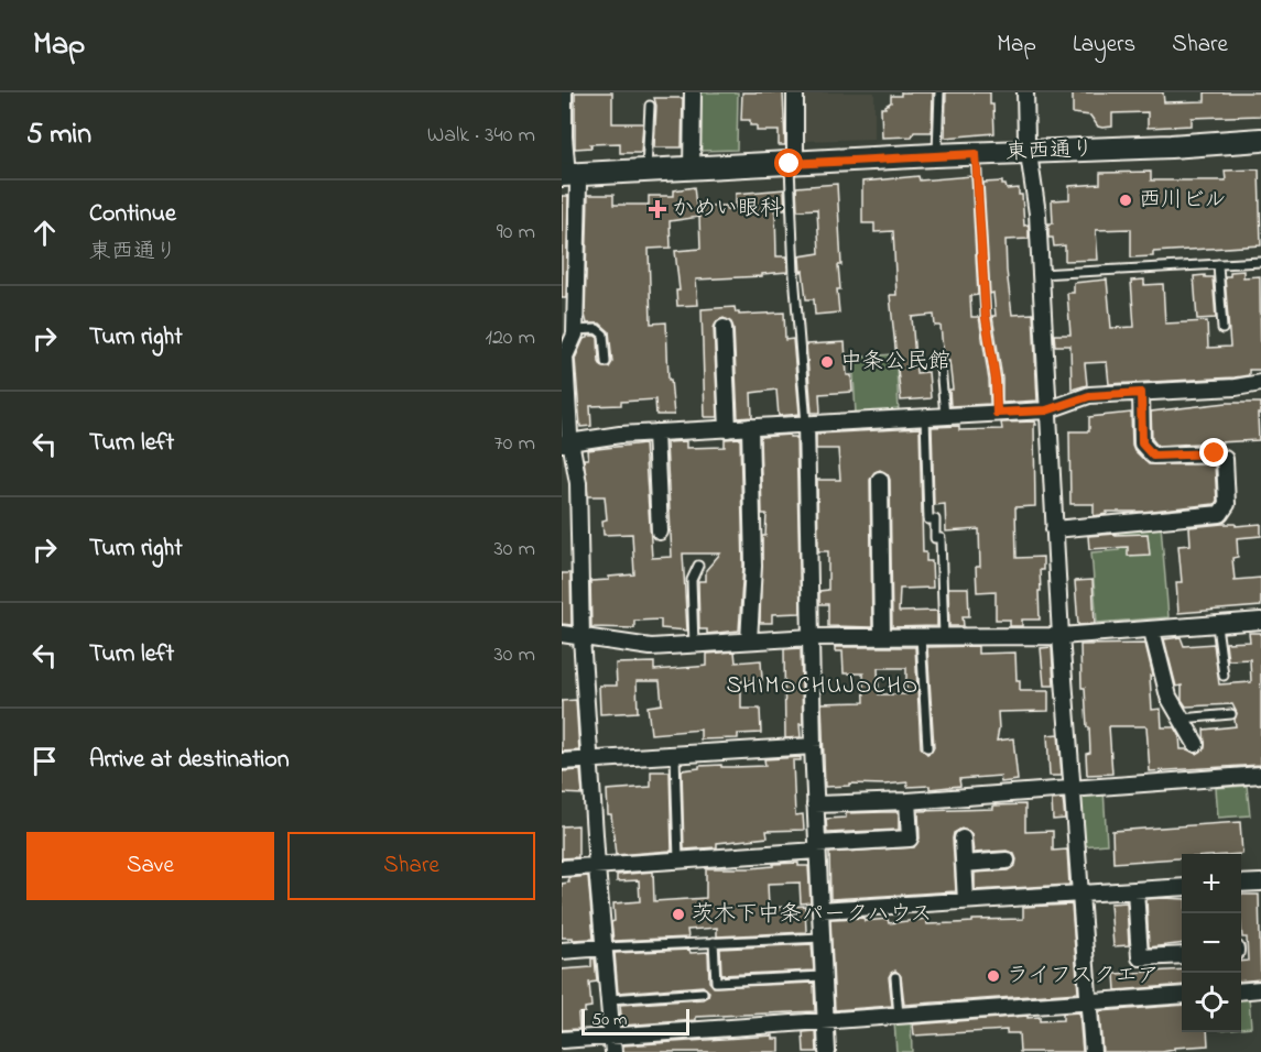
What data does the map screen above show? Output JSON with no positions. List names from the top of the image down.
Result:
{
  "streets": {
    "street": ["東西通り"]
  },
  "districts": ["SHIMOCHUJOCHO"],
  "places": {
    "other": [
      "西川ビル",
      "中条公民館",
      "茨木下中条パークハウス",
      "ライフスクエア"
    ],
    "health": ["かめい眼科"]
  },
  "scale_bar": "50 m",
  "page": {
    "header": "Map",
    "nav": ["Map", "Layers", "Share"],
    "heading": ["5 min", "Walk · 340 m"],
    "list": [
      ["Continue", "東西通り", "90 m"],
      ["Turn right", "120 m"],
      ["Turn left", "70 m"],
      ["Turn right", "30 m"],
      ["Turn left", "30 m"],
      "Arrive at destination"
    ],
    "buttons": ["Save", "Share"],
    "map_buttons": ["+", "−"],
    "scale": "50 m"
  }
}
